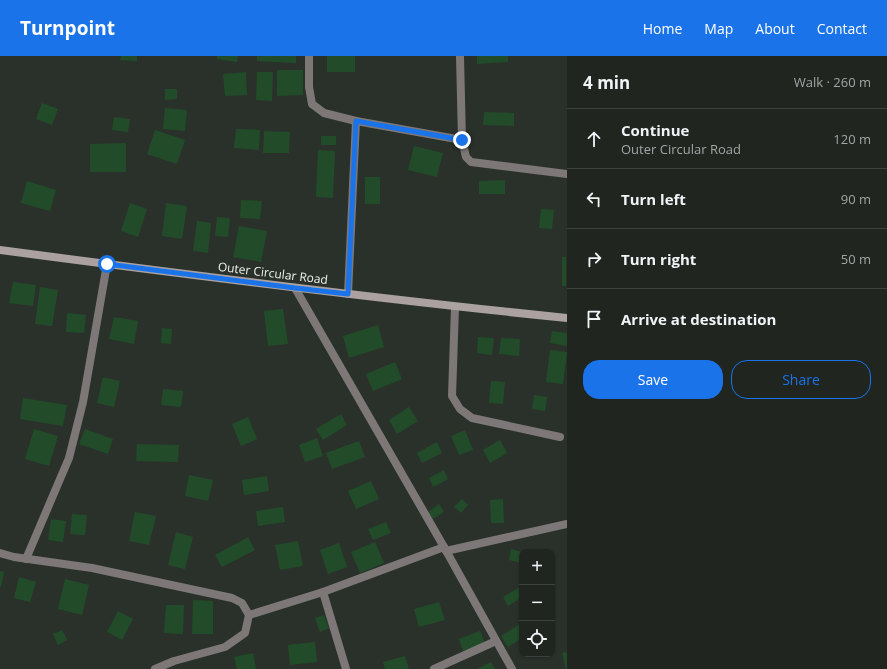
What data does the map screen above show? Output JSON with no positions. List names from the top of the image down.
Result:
{
  "streets": {
    "street": ["Outer Circular Road"]
  },
  "page": {
    "header": "Turnpoint",
    "nav": [
      "Home",
      "Map",
      "About",
      "Contact"
    ],
    "heading": ["4 min", "Walk · 260 m"],
    "list": [
      ["Continue", "Outer Circular Road", "120 m"],
      ["Turn left", "90 m"],
      ["Turn right", "50 m"],
      "Arrive at destination"
    ],
    "buttons": ["Save", "Share"],
    "map_buttons": ["+", "−"]
  }
}
